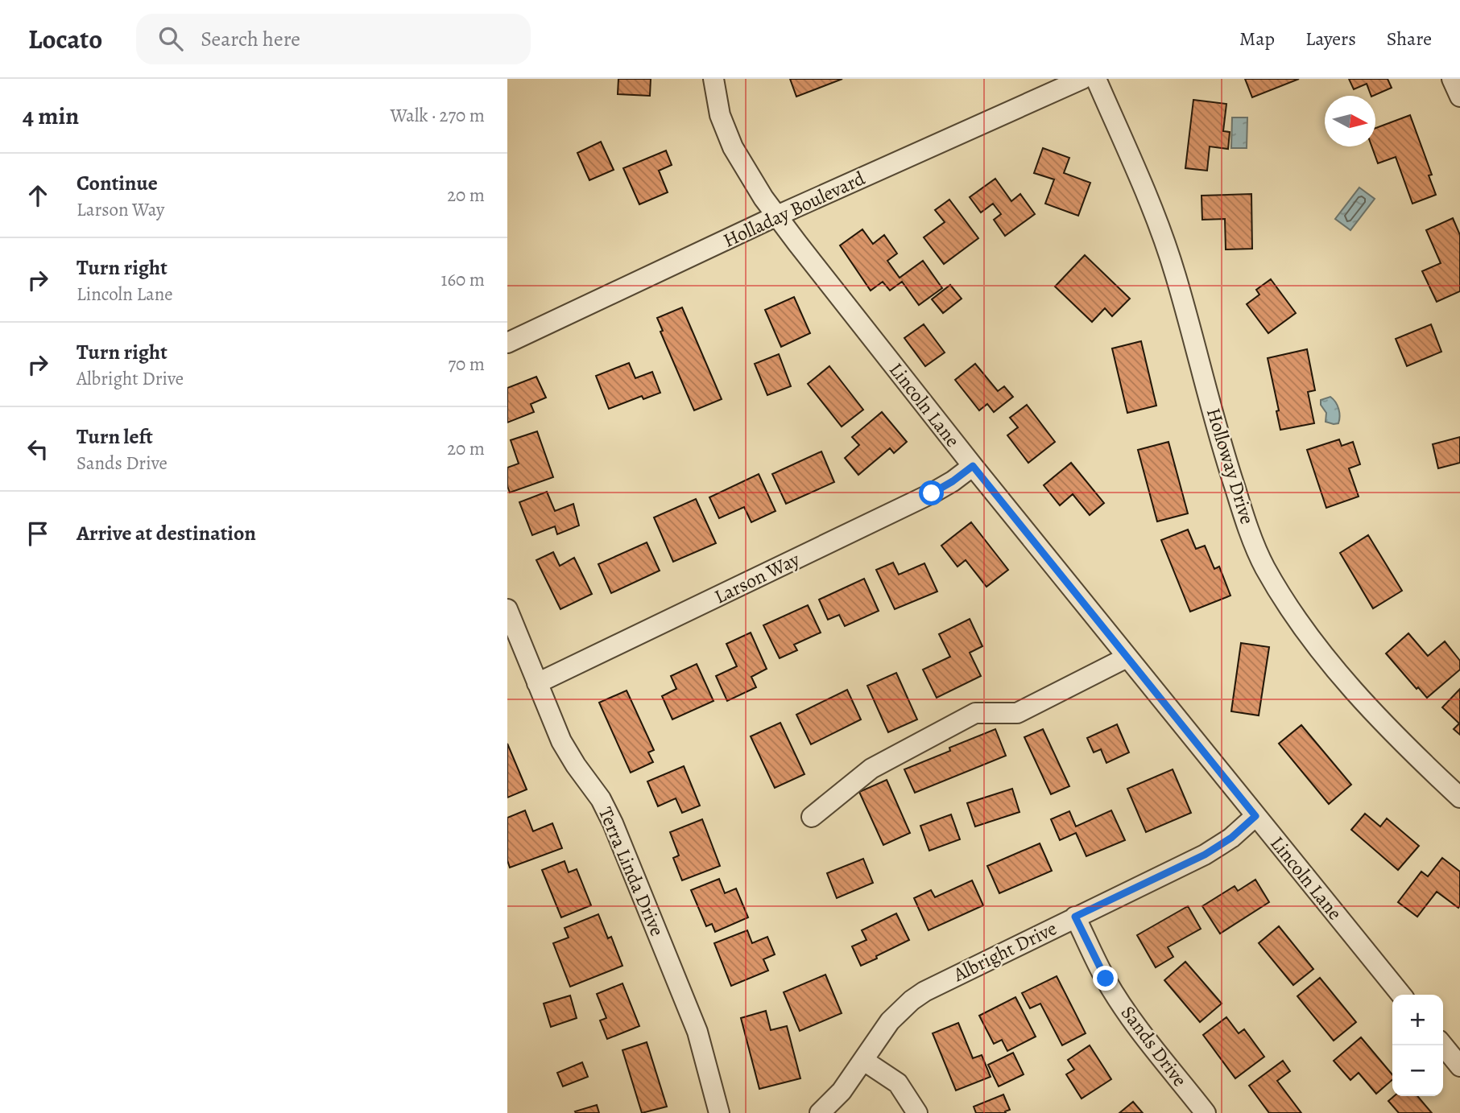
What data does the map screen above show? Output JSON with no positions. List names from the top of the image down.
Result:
{
  "streets": {
    "street": [
      "Holladay Boulevard",
      "Lincoln Lane",
      "Holloway Drive",
      "Larson Way",
      "Terra Linda Drive",
      "Albright Drive",
      "Sands Drive"
    ]
  },
  "crossings": [
    ["Holladay Boulevard", "Lincoln Lane"],
    ["Lincoln Lane", "Larson Way"],
    ["Lincoln Lane", "Albright Drive"],
    ["Larson Way", "Terra Linda Drive"],
    ["Albright Drive", "Sands Drive"]
  ],
  "north": "right",
  "page": {
    "header": "Locato",
    "search": "Search here",
    "nav": ["Map", "Layers", "Share"],
    "heading": ["4 min", "Walk · 270 m"],
    "list": [
      ["Continue", "Larson Way", "20 m"],
      ["Turn right", "Lincoln Lane", "160 m"],
      ["Turn right", "Albright Drive", "70 m"],
      ["Turn left", "Sands Drive", "20 m"],
      "Arrive at destination"
    ],
    "map_buttons": ["+", "−"]
  }
}
